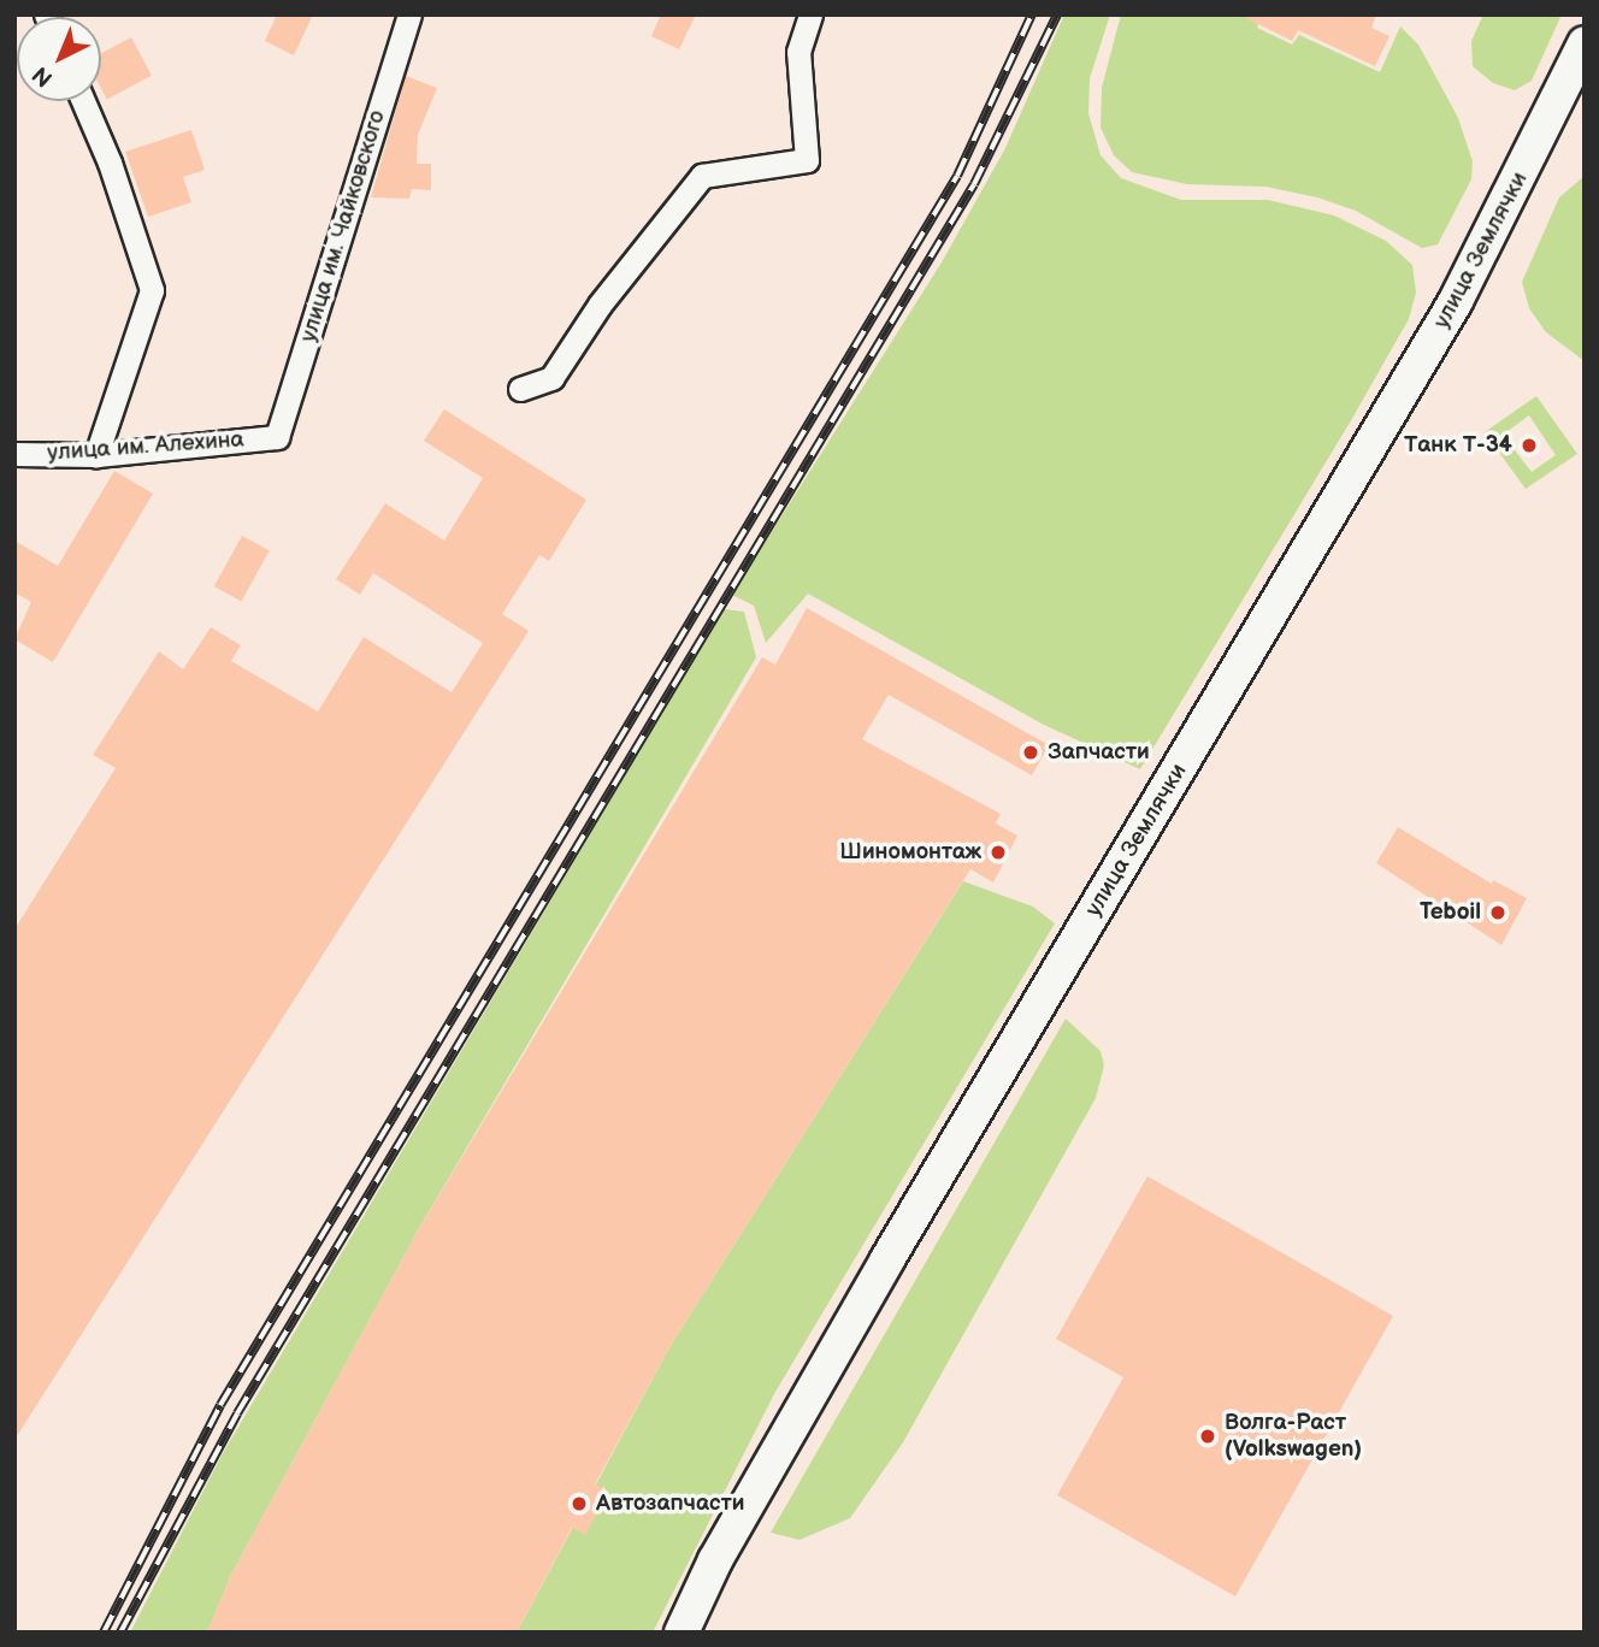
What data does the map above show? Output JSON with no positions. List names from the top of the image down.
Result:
{
  "streets": {
    "main road": ["улица Землячки"],
    "street": ["улица им. Чайковского", "улица им. Алехина"]
  },
  "crossings": [
    ["улица им. Чайковского", "улица им. Алехина"]
  ],
  "places": [
    "Танк Т-34",
    "Запчасти",
    "Шиномонтаж",
    "Teboil",
    "Волга-Раст (Volkswagen)",
    "Автозапчасти"
  ],
  "north": "bottom left"
}
